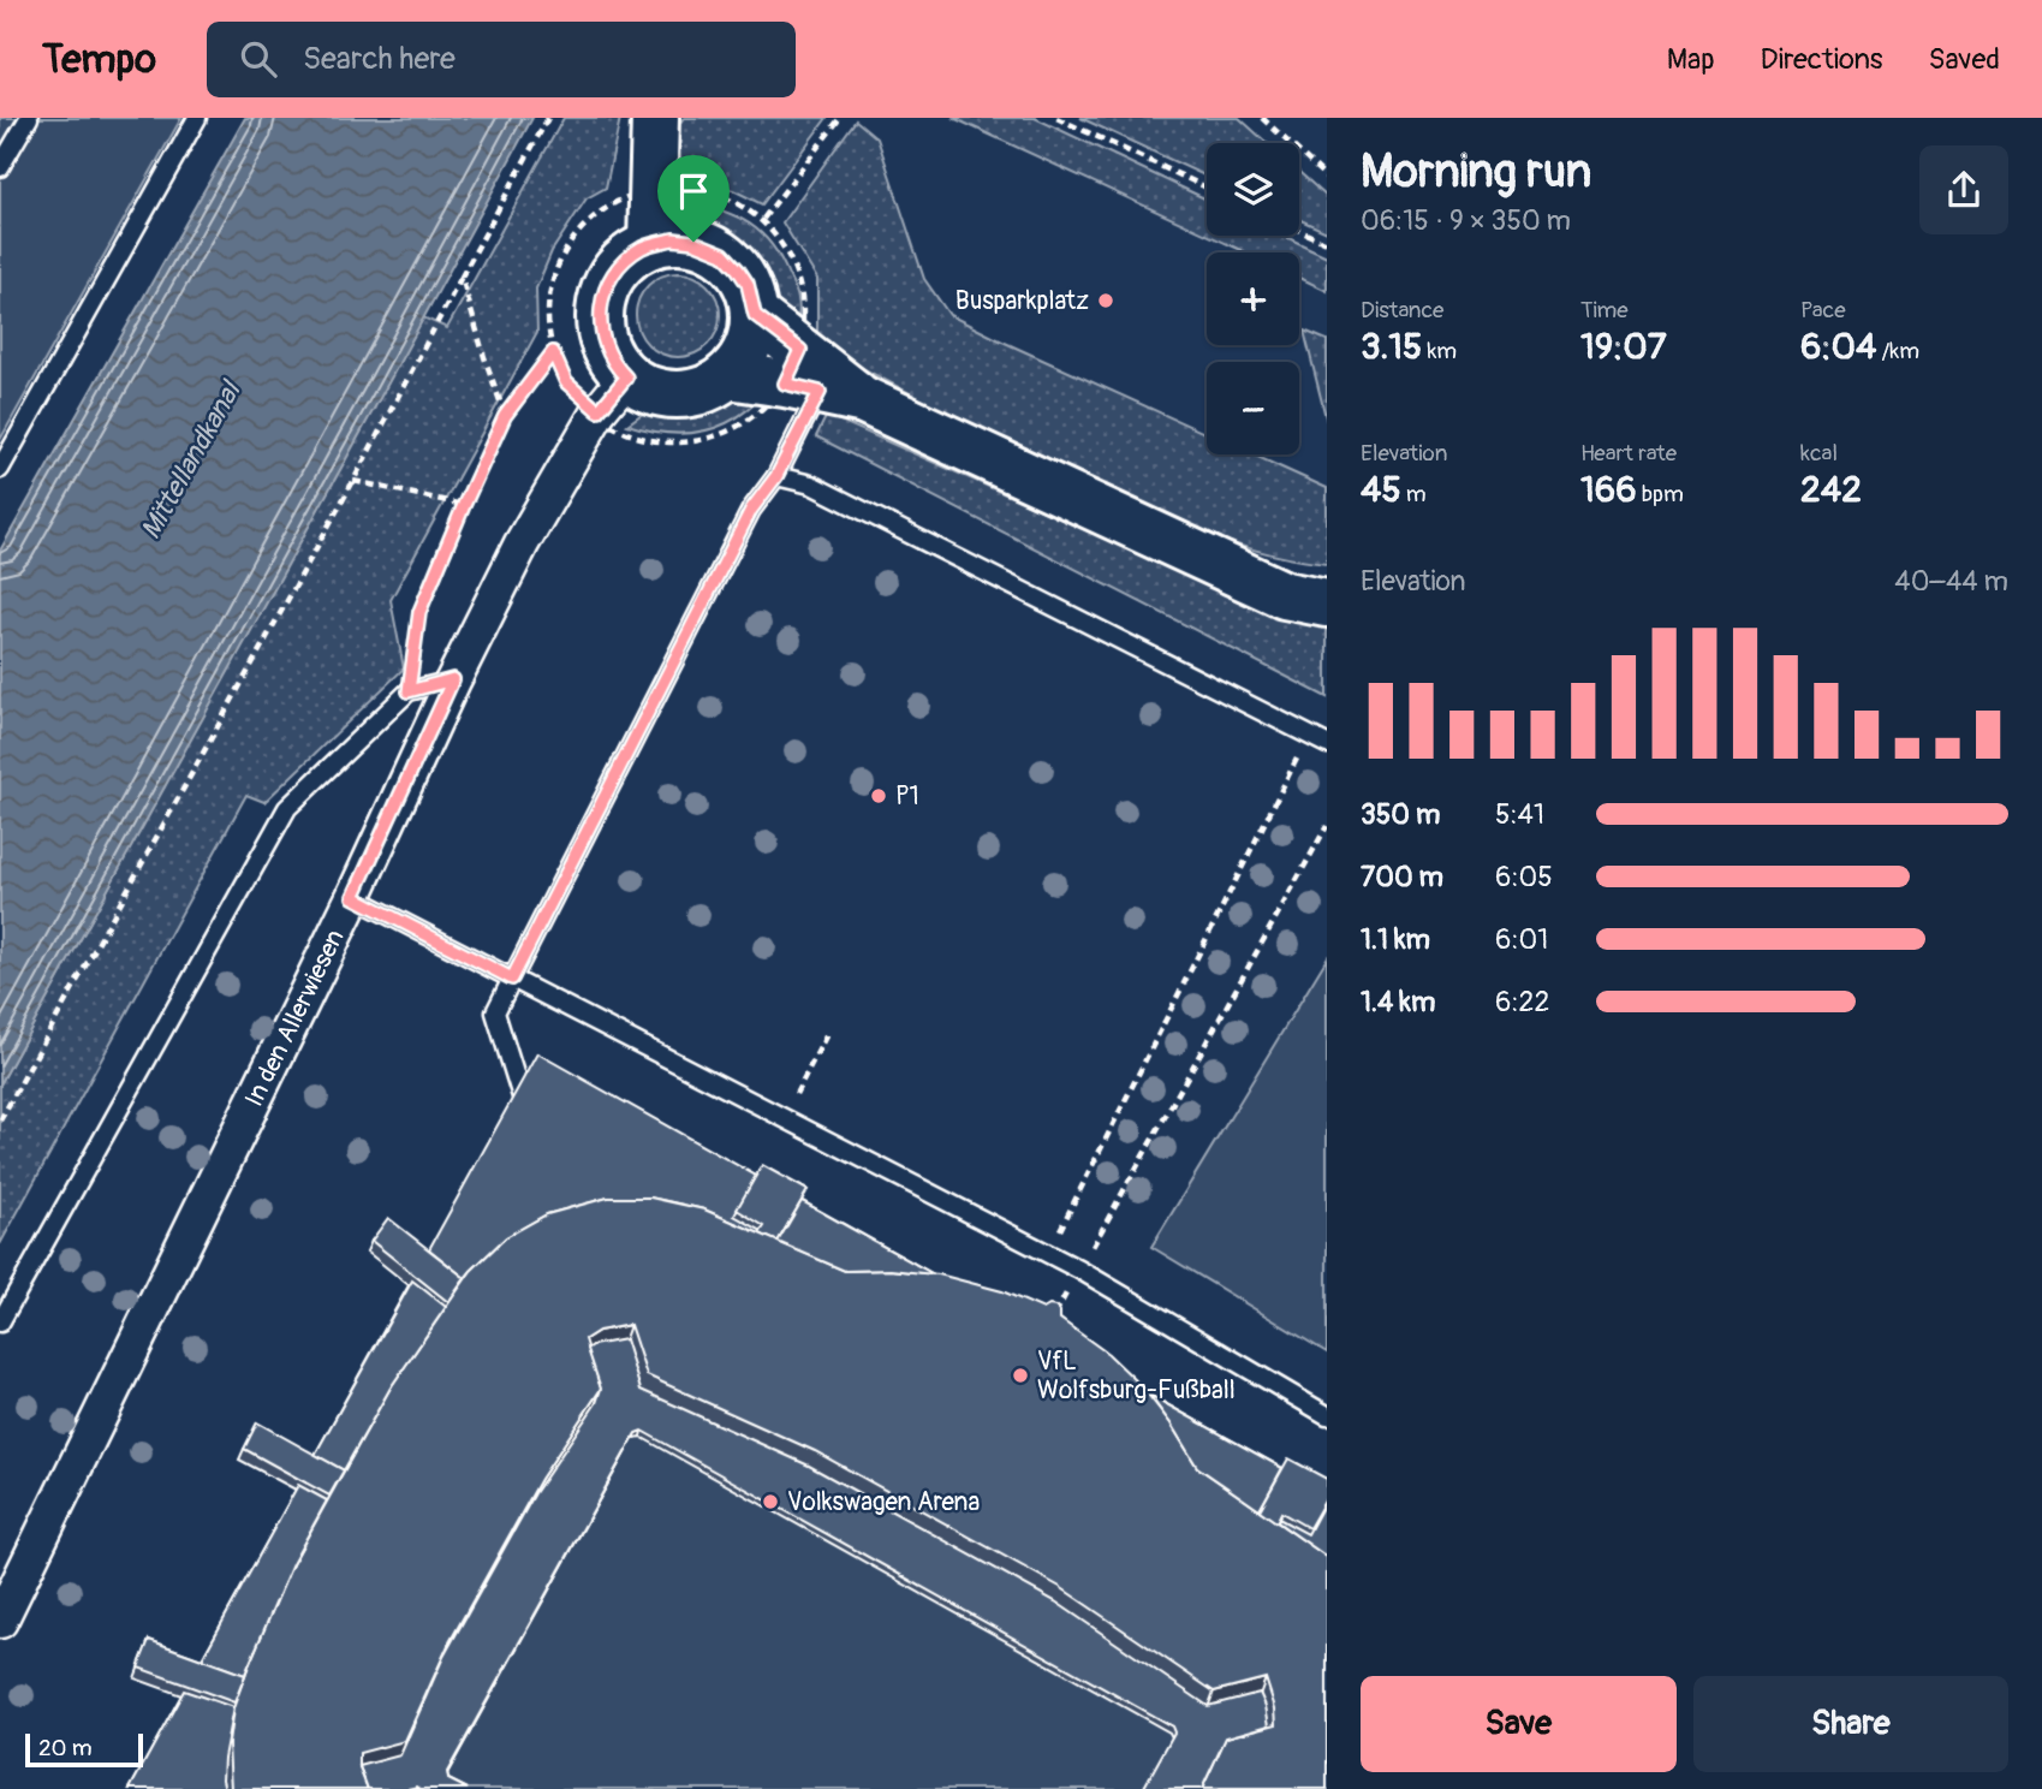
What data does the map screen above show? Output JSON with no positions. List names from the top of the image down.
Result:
{
  "streets": {
    "street": ["In den Allerwiesen"]
  },
  "water": ["Mittellandkanal"],
  "places": [
    "Busparkplatz",
    "P1",
    "VfL Wolfsburg-Fußball",
    "Volkswagen Arena"
  ],
  "scale_bar": "20 m",
  "page": {
    "header": "Tempo",
    "search": "Search here",
    "nav": ["Map", "Directions", "Saved"],
    "heading": ["Morning run", "06:15 · 9 × 350 m"],
    "map_buttons": ["+", "−"],
    "stats": [
      ["Distance", "3.15 km"],
      ["Time", "19:07"],
      ["Pace", "6:04 /km"],
      ["Elevation", "45 m"],
      ["Heart rate", "166 bpm"],
      ["kcal", "242"]
    ],
    "chart": ["Elevation", "40–44 m"],
    "list": [
      {
        "name": "350 m",
        "note": "5:41"
      },
      {
        "name": "700 m",
        "note": "6:05"
      },
      {
        "name": "1.1 km",
        "note": "6:01"
      },
      {
        "name": "1.4 km",
        "note": "6:22"
      }
    ],
    "buttons": ["Save", "Share"],
    "scale": "20 m"
  }
}
